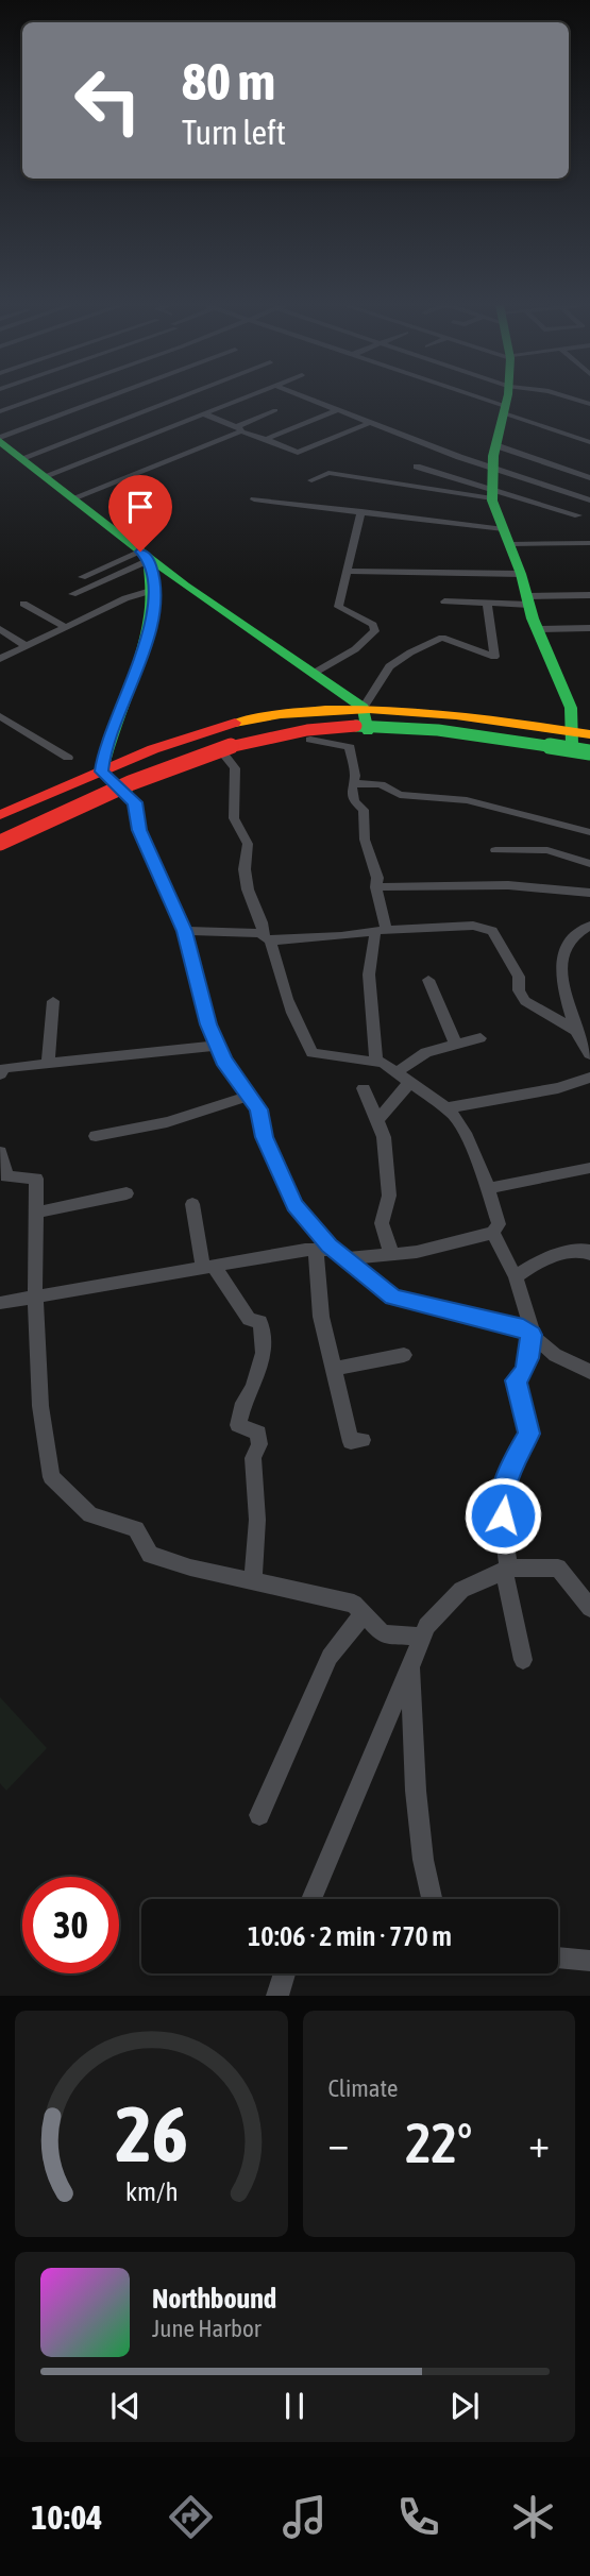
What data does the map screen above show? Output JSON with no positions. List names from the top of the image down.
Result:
{
  "page": {
    "turn": ["80 m", "Turn left"],
    "limit": "30",
    "trip": "10:06 · 2 min · 770 m",
    "tile": "Climate",
    "heat": ["−", "22°", "+"],
    "song": ["Northbound", "June Harbor"],
    "tabs": "10:04",
    "gauge": ["26", "km/h"]
  }
}
